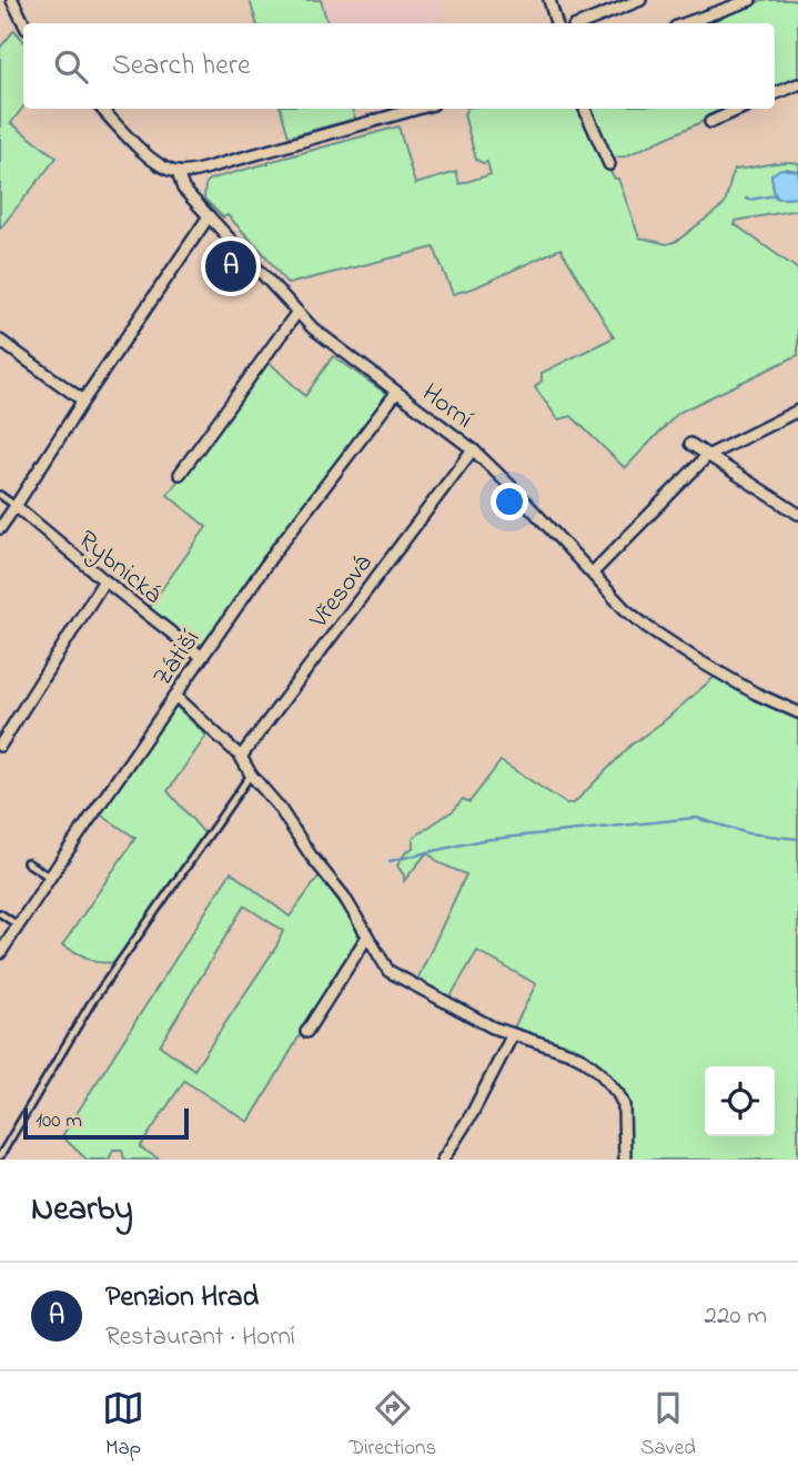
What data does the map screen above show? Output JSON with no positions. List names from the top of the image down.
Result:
{
  "streets": {
    "street": [
      "Horní",
      "Rybnická",
      "Vřesová",
      "Zátiší"
    ]
  },
  "crossings": [
    ["Horní", "Vřesová"],
    ["Horní", "Zátiší"],
    ["Rybnická", "Zátiší"]
  ],
  "scale_bar": "100 m",
  "page": {
    "search": "Search here",
    "pins": "A",
    "scale": "100 m",
    "heading": "Nearby",
    "list": [
      {
        "mark": "A",
        "name": "Penzion Hrad",
        "note": "Restaurant · Horní",
        "value": "220 m"
      }
    ],
    "nav": ["Map", "Directions", "Saved"]
  }
}
